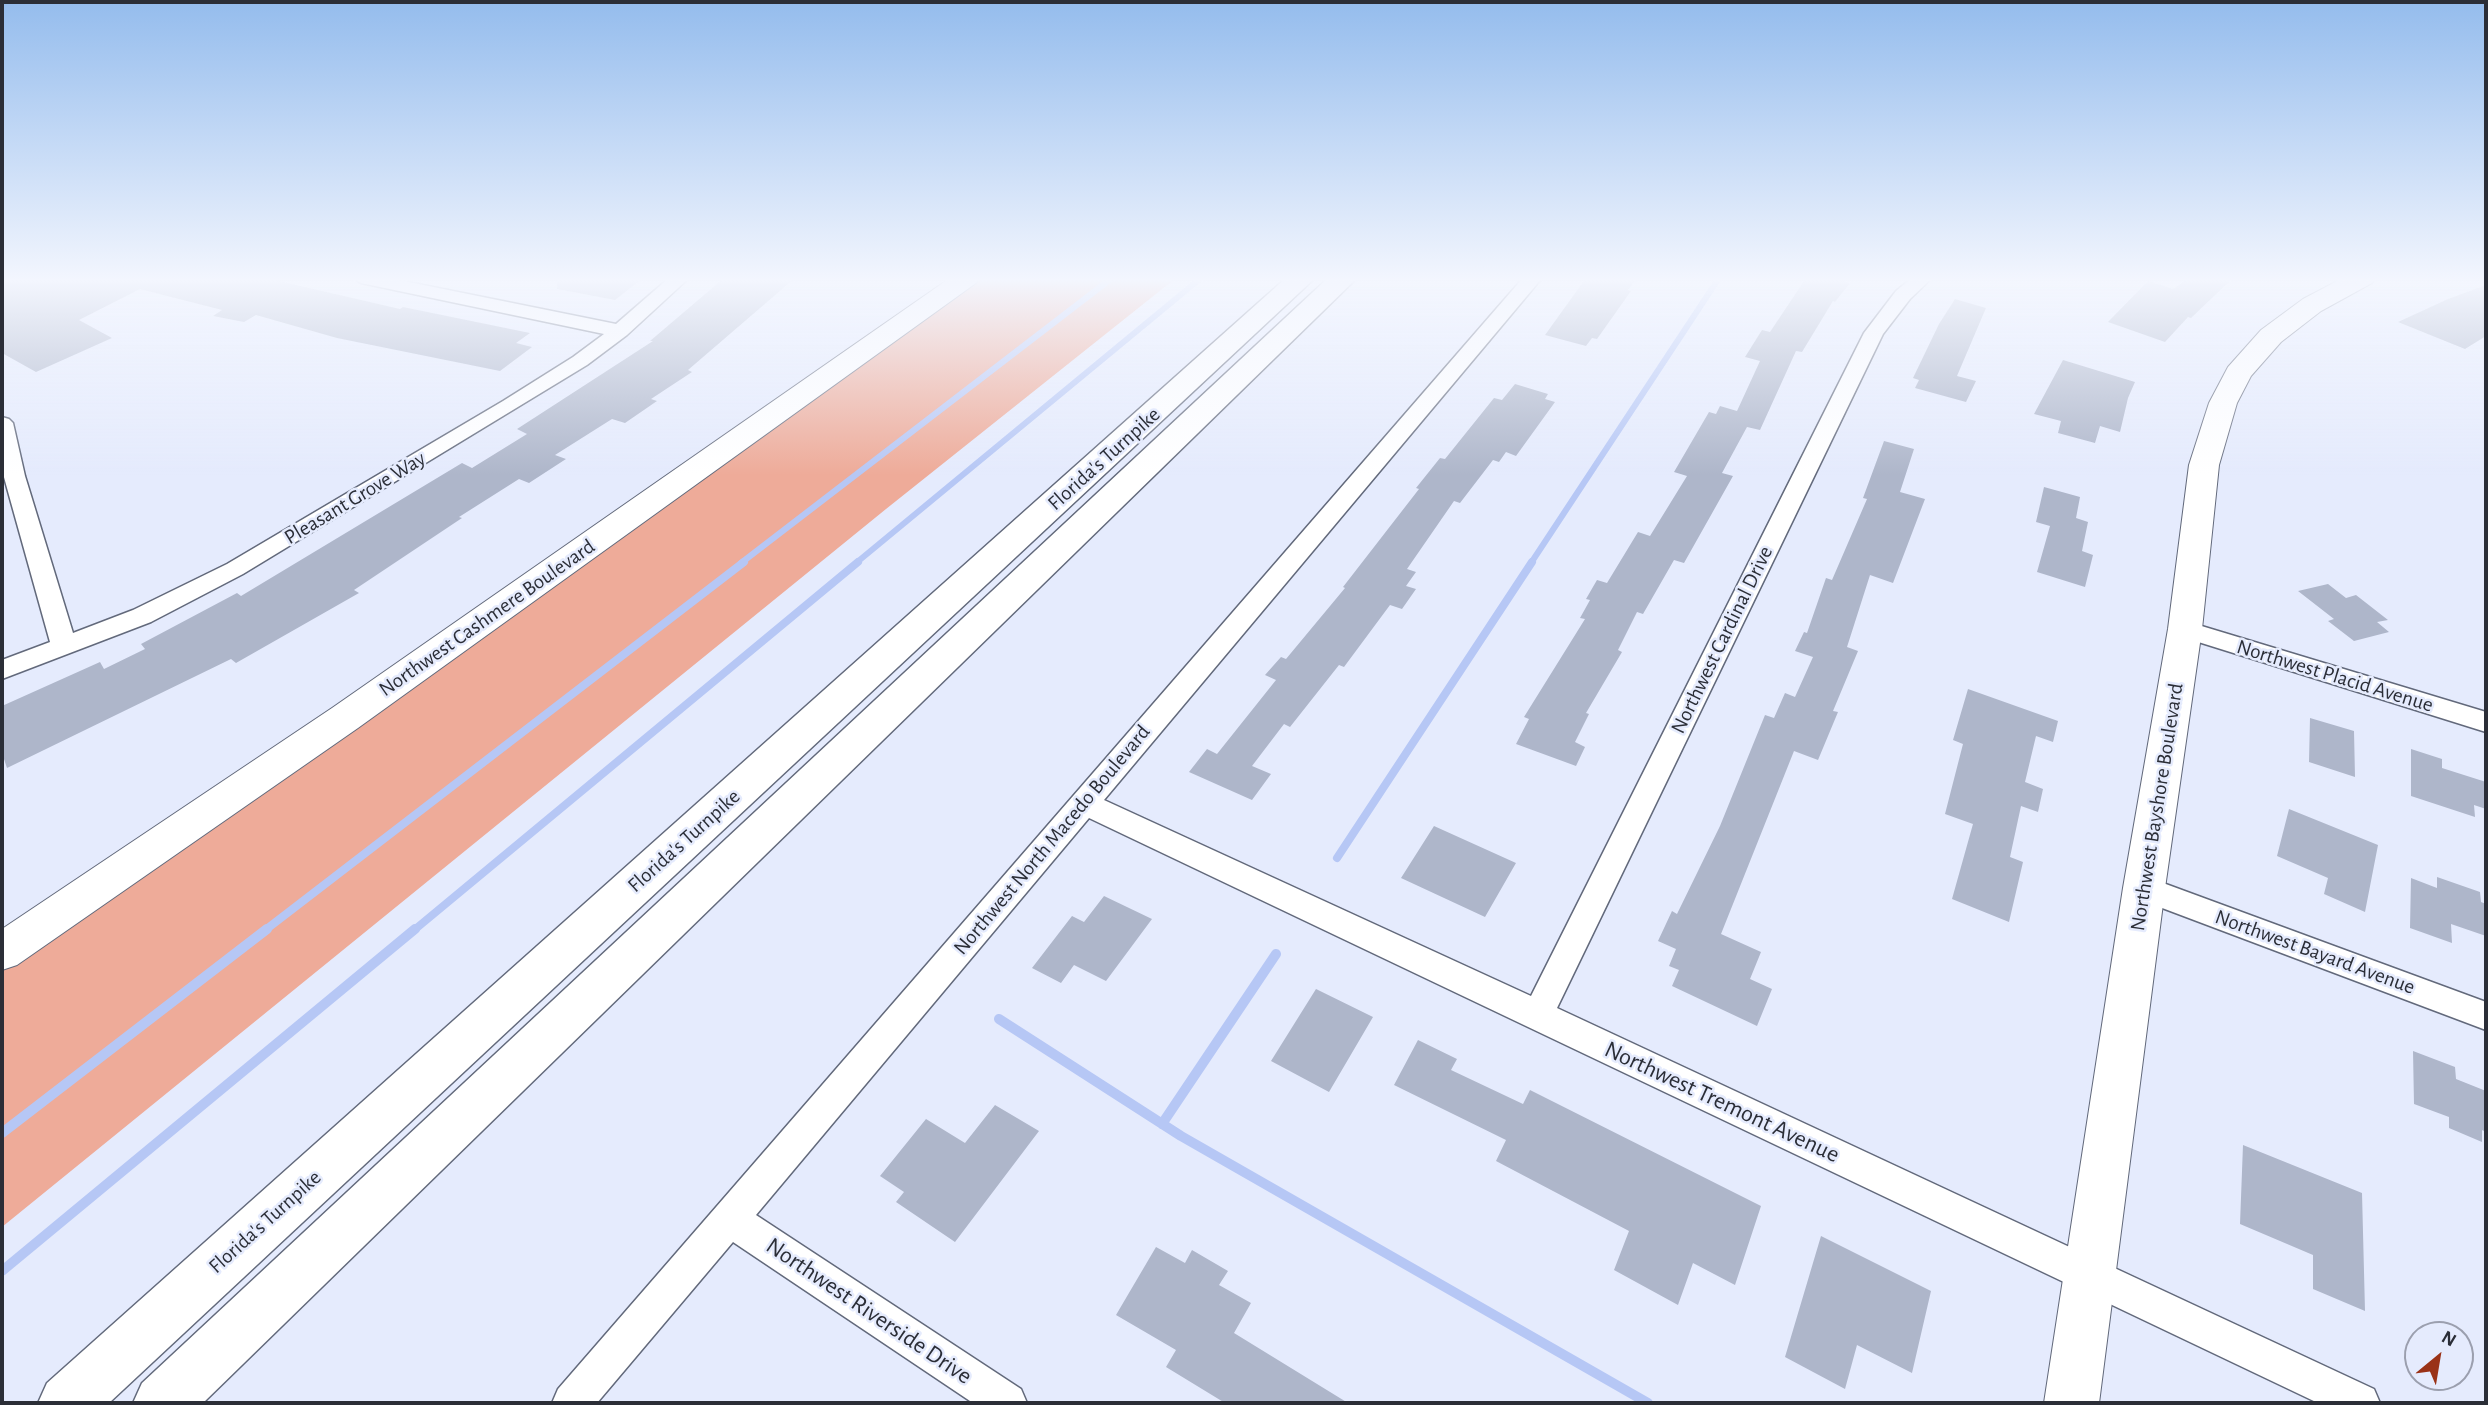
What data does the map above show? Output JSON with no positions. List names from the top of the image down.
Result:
{
  "streets": {
    "highway": ["Florida's Turnpike"],
    "main road": ["Northwest Cashmere Boulevard", "Northwest Bayshore Boulevard"],
    "street": [
      "Pleasant Grove Way",
      "Northwest Cardinal Drive",
      "Northwest Placid Avenue",
      "Northwest North Macedo Boulevard",
      "Northwest Bayard Avenue",
      "Northwest Tremont Avenue",
      "Northwest Riverside Drive"
    ]
  },
  "crossings": [
    ["Northwest Cardinal Drive", "Northwest Tremont Avenue"],
    ["Northwest Placid Avenue", "Northwest Bayshore Boulevard"],
    ["Northwest Bayshore Boulevard", "Northwest Bayard Avenue"],
    ["Northwest Bayshore Boulevard", "Northwest Tremont Avenue"],
    ["Northwest North Macedo Boulevard", "Northwest Tremont Avenue"],
    ["Northwest North Macedo Boulevard", "Northwest Riverside Drive"]
  ],
  "north": "top right"
}
